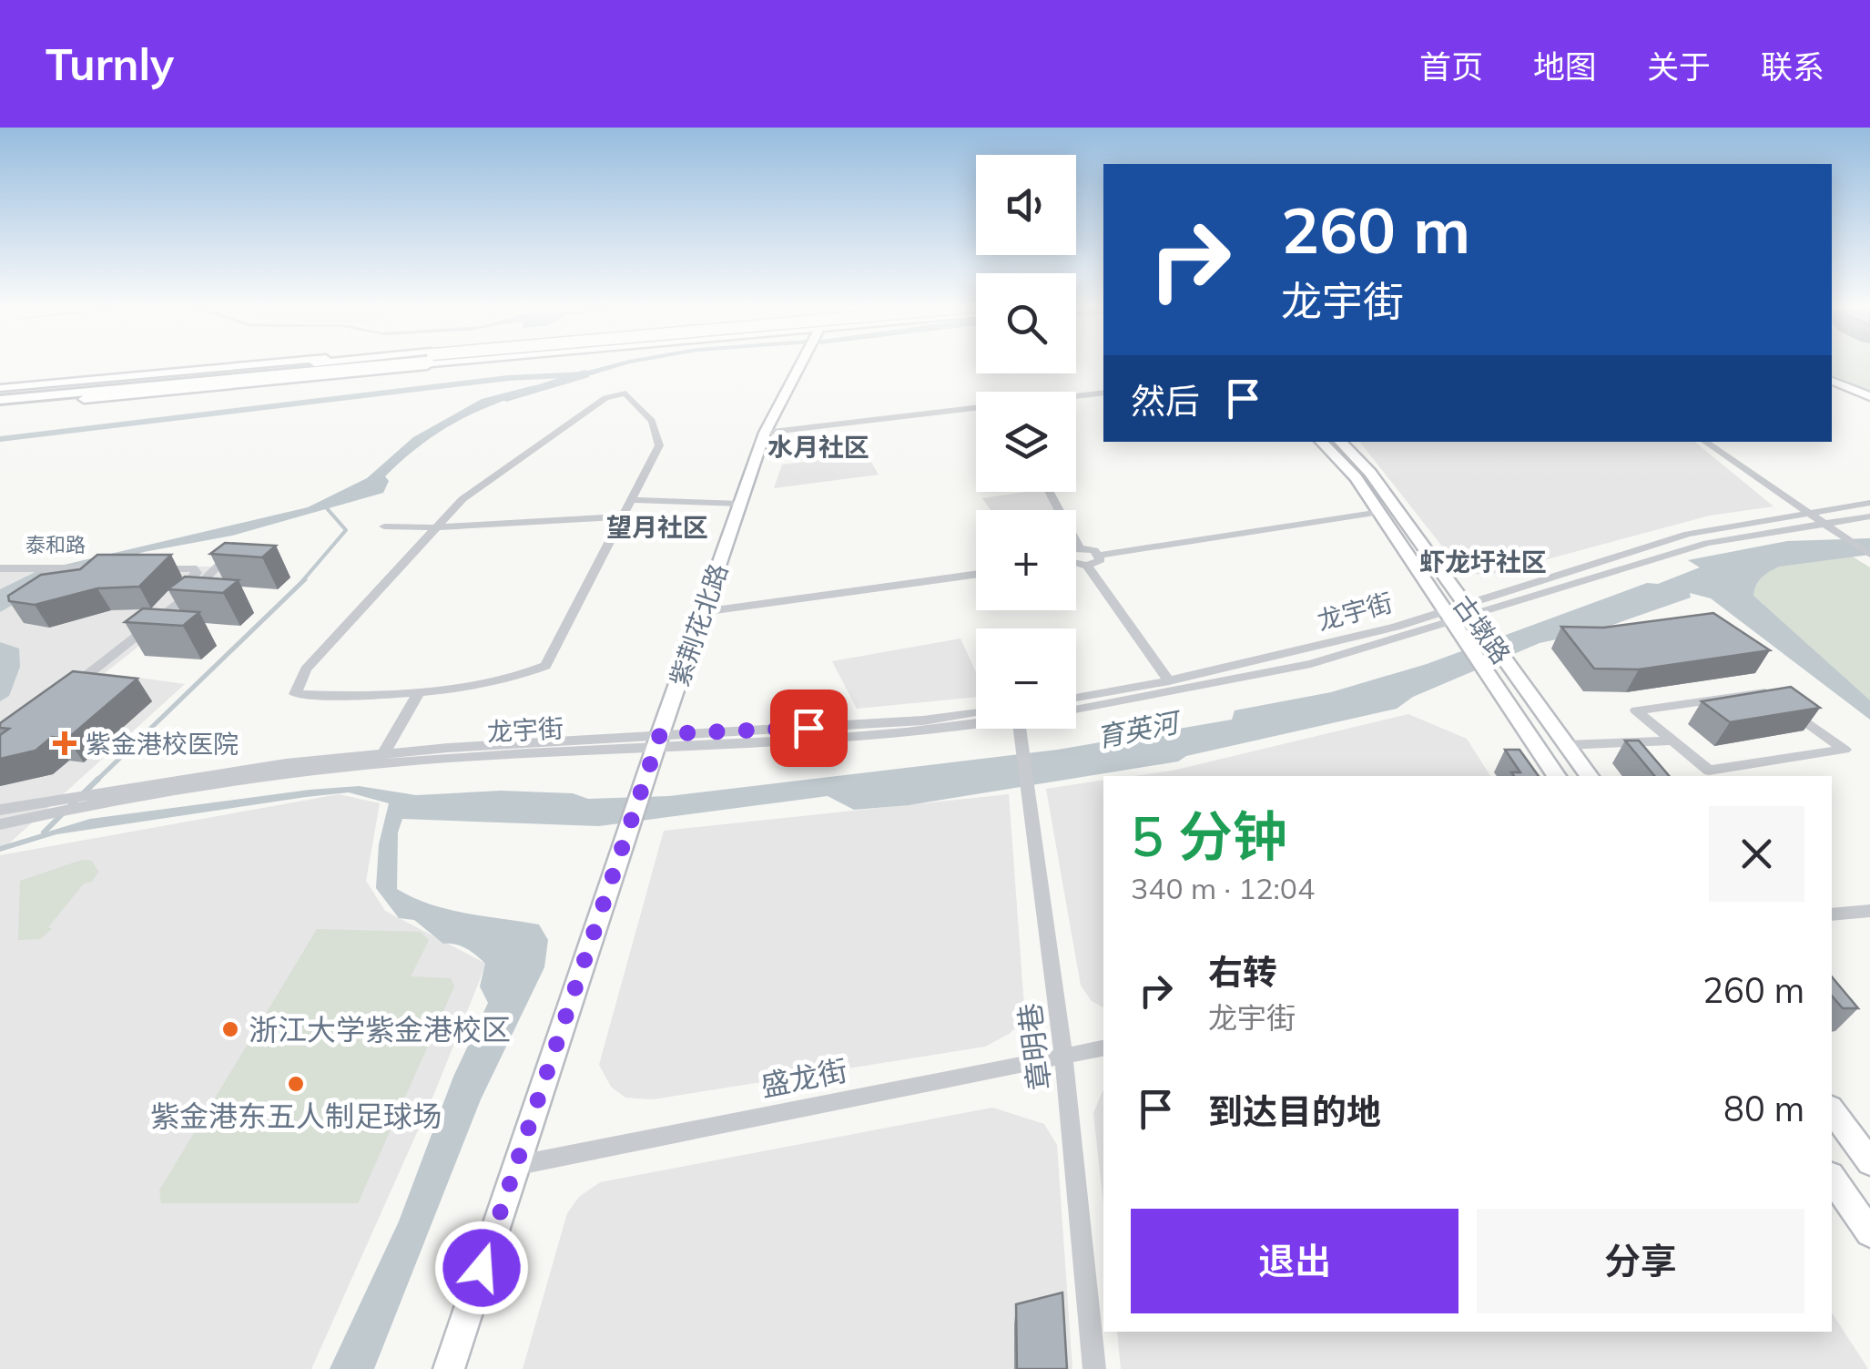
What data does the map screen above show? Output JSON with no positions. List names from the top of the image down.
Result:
{
  "streets": {
    "main road": ["紫荆花北路", "古墩路"],
    "street": [
      "泰和路",
      "龙宇街",
      "章明巷",
      "盛龙街"
    ]
  },
  "crossings": [
    ["龙宇街", "紫荆花北路"],
    ["龙宇街", "古墩路"],
    ["紫荆花北路", "盛龙街"],
    ["章明巷", "盛龙街"]
  ],
  "districts": ["水月社区", "望月社区", "虾龙圩社区"],
  "water": ["育英河"],
  "places": {
    "health": ["紫金港校医院"],
    "other": ["浙江大学紫金港校区", "紫金港东五人制足球场"]
  },
  "page": {
    "header": "Turnly",
    "nav": [
      "首页",
      "地图",
      "关于",
      "联系"
    ],
    "map_buttons": ["+", "−"],
    "turn": ["260 m", "龙宇街"],
    "then": "然后",
    "heading": ["5 分钟", "340 m · 12:04"],
    "list": [
      {
        "name": "右转",
        "note": "龙宇街",
        "value": "260 m"
      },
      {
        "name": "到达目的地",
        "value": "80 m"
      }
    ],
    "buttons": ["退出", "分享"]
  }
}
